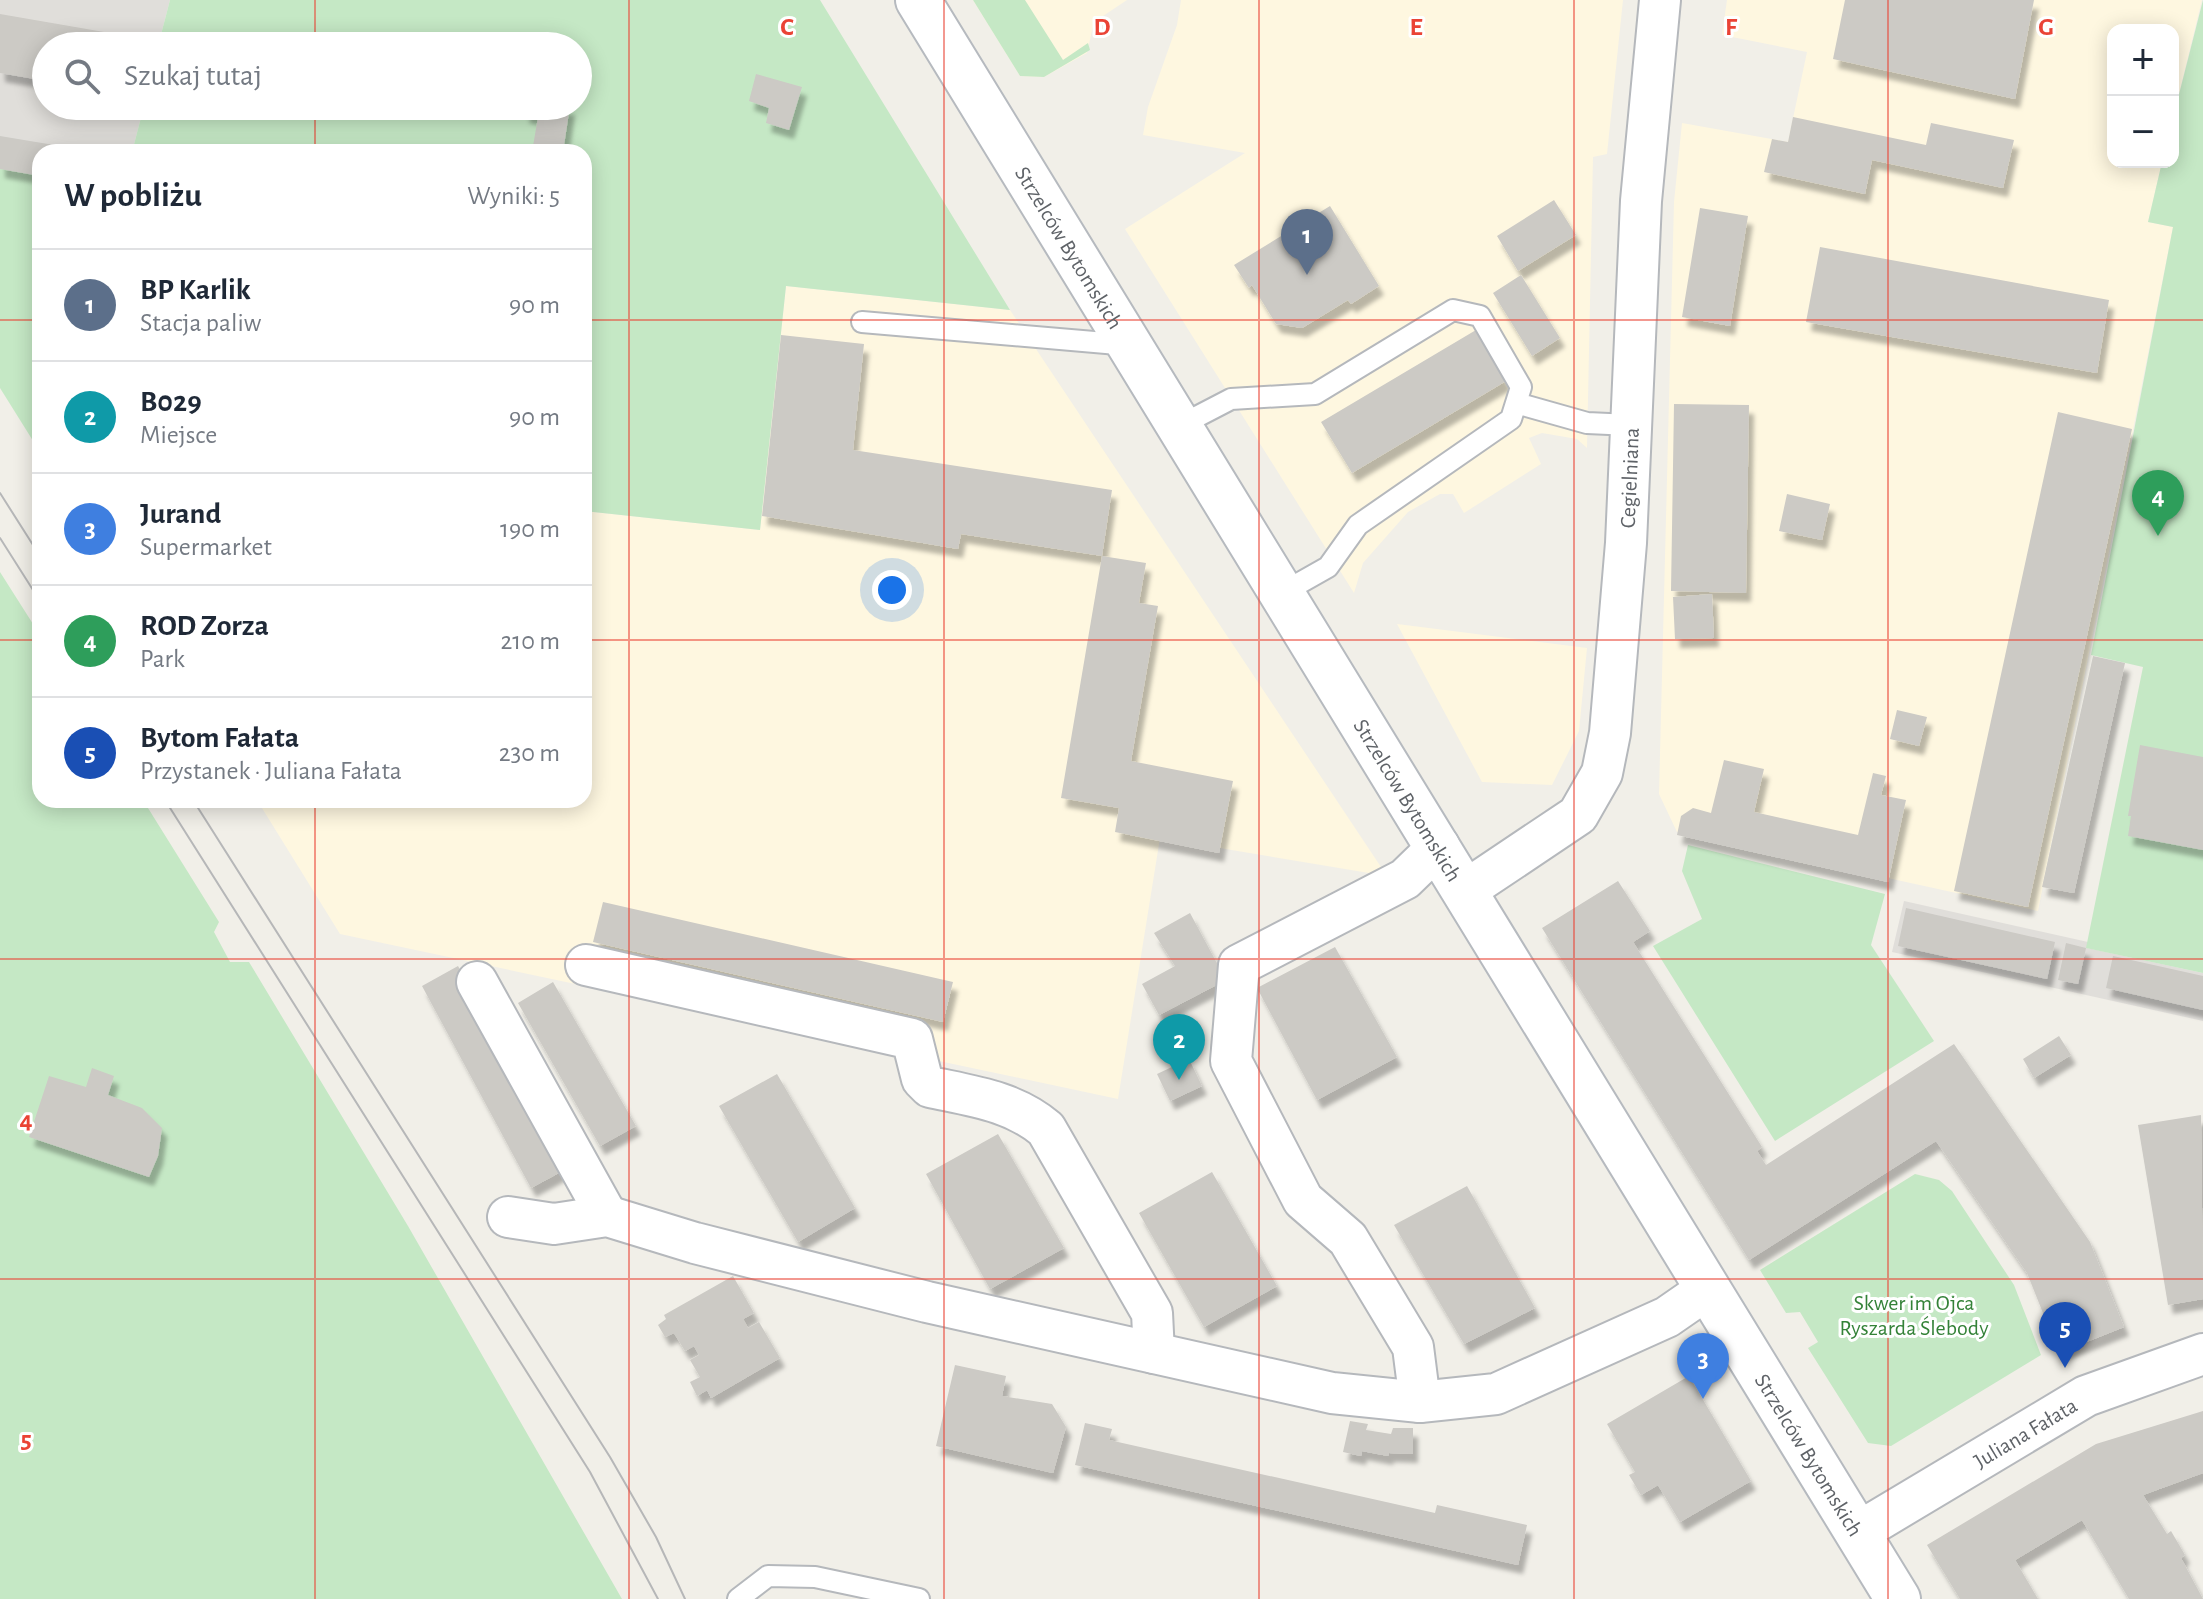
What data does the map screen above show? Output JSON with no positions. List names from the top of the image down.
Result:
{
  "streets": {
    "main road": ["Strzelców Bytomskich"],
    "street": ["Cegielniana", "Juliana Fałata"]
  },
  "crossings": [
    ["Strzelców Bytomskich", "Cegielniana"],
    ["Strzelców Bytomskich", "Juliana Fałata"]
  ],
  "parks": ["Skwer im Ojca Ryszarda Ślebody"],
  "page": {
    "map_buttons": ["+", "−"],
    "search": "Szukaj tutaj",
    "heading": ["W pobliżu", "Wyniki: 5"],
    "pins": [
      "1",
      "4",
      "2",
      "5",
      "3"
    ],
    "list": [
      {
        "mark": "1",
        "name": "BP Karlik",
        "note": "Stacja paliw",
        "value": "90 m"
      },
      {
        "mark": "2",
        "name": "B029",
        "note": "Miejsce",
        "value": "90 m"
      },
      {
        "mark": "3",
        "name": "Jurand",
        "note": "Supermarket",
        "value": "190 m"
      },
      {
        "mark": "4",
        "name": "ROD Zorza",
        "note": "Park",
        "value": "210 m"
      },
      {
        "mark": "5",
        "name": "Bytom Fałata",
        "note": "Przystanek · Juliana Fałata",
        "value": "230 m"
      }
    ]
  },
  "grid": {
    "columns": [
      "C",
      "D",
      "E",
      "F",
      "G"
    ],
    "rows": ["4", "5"]
  }
}
